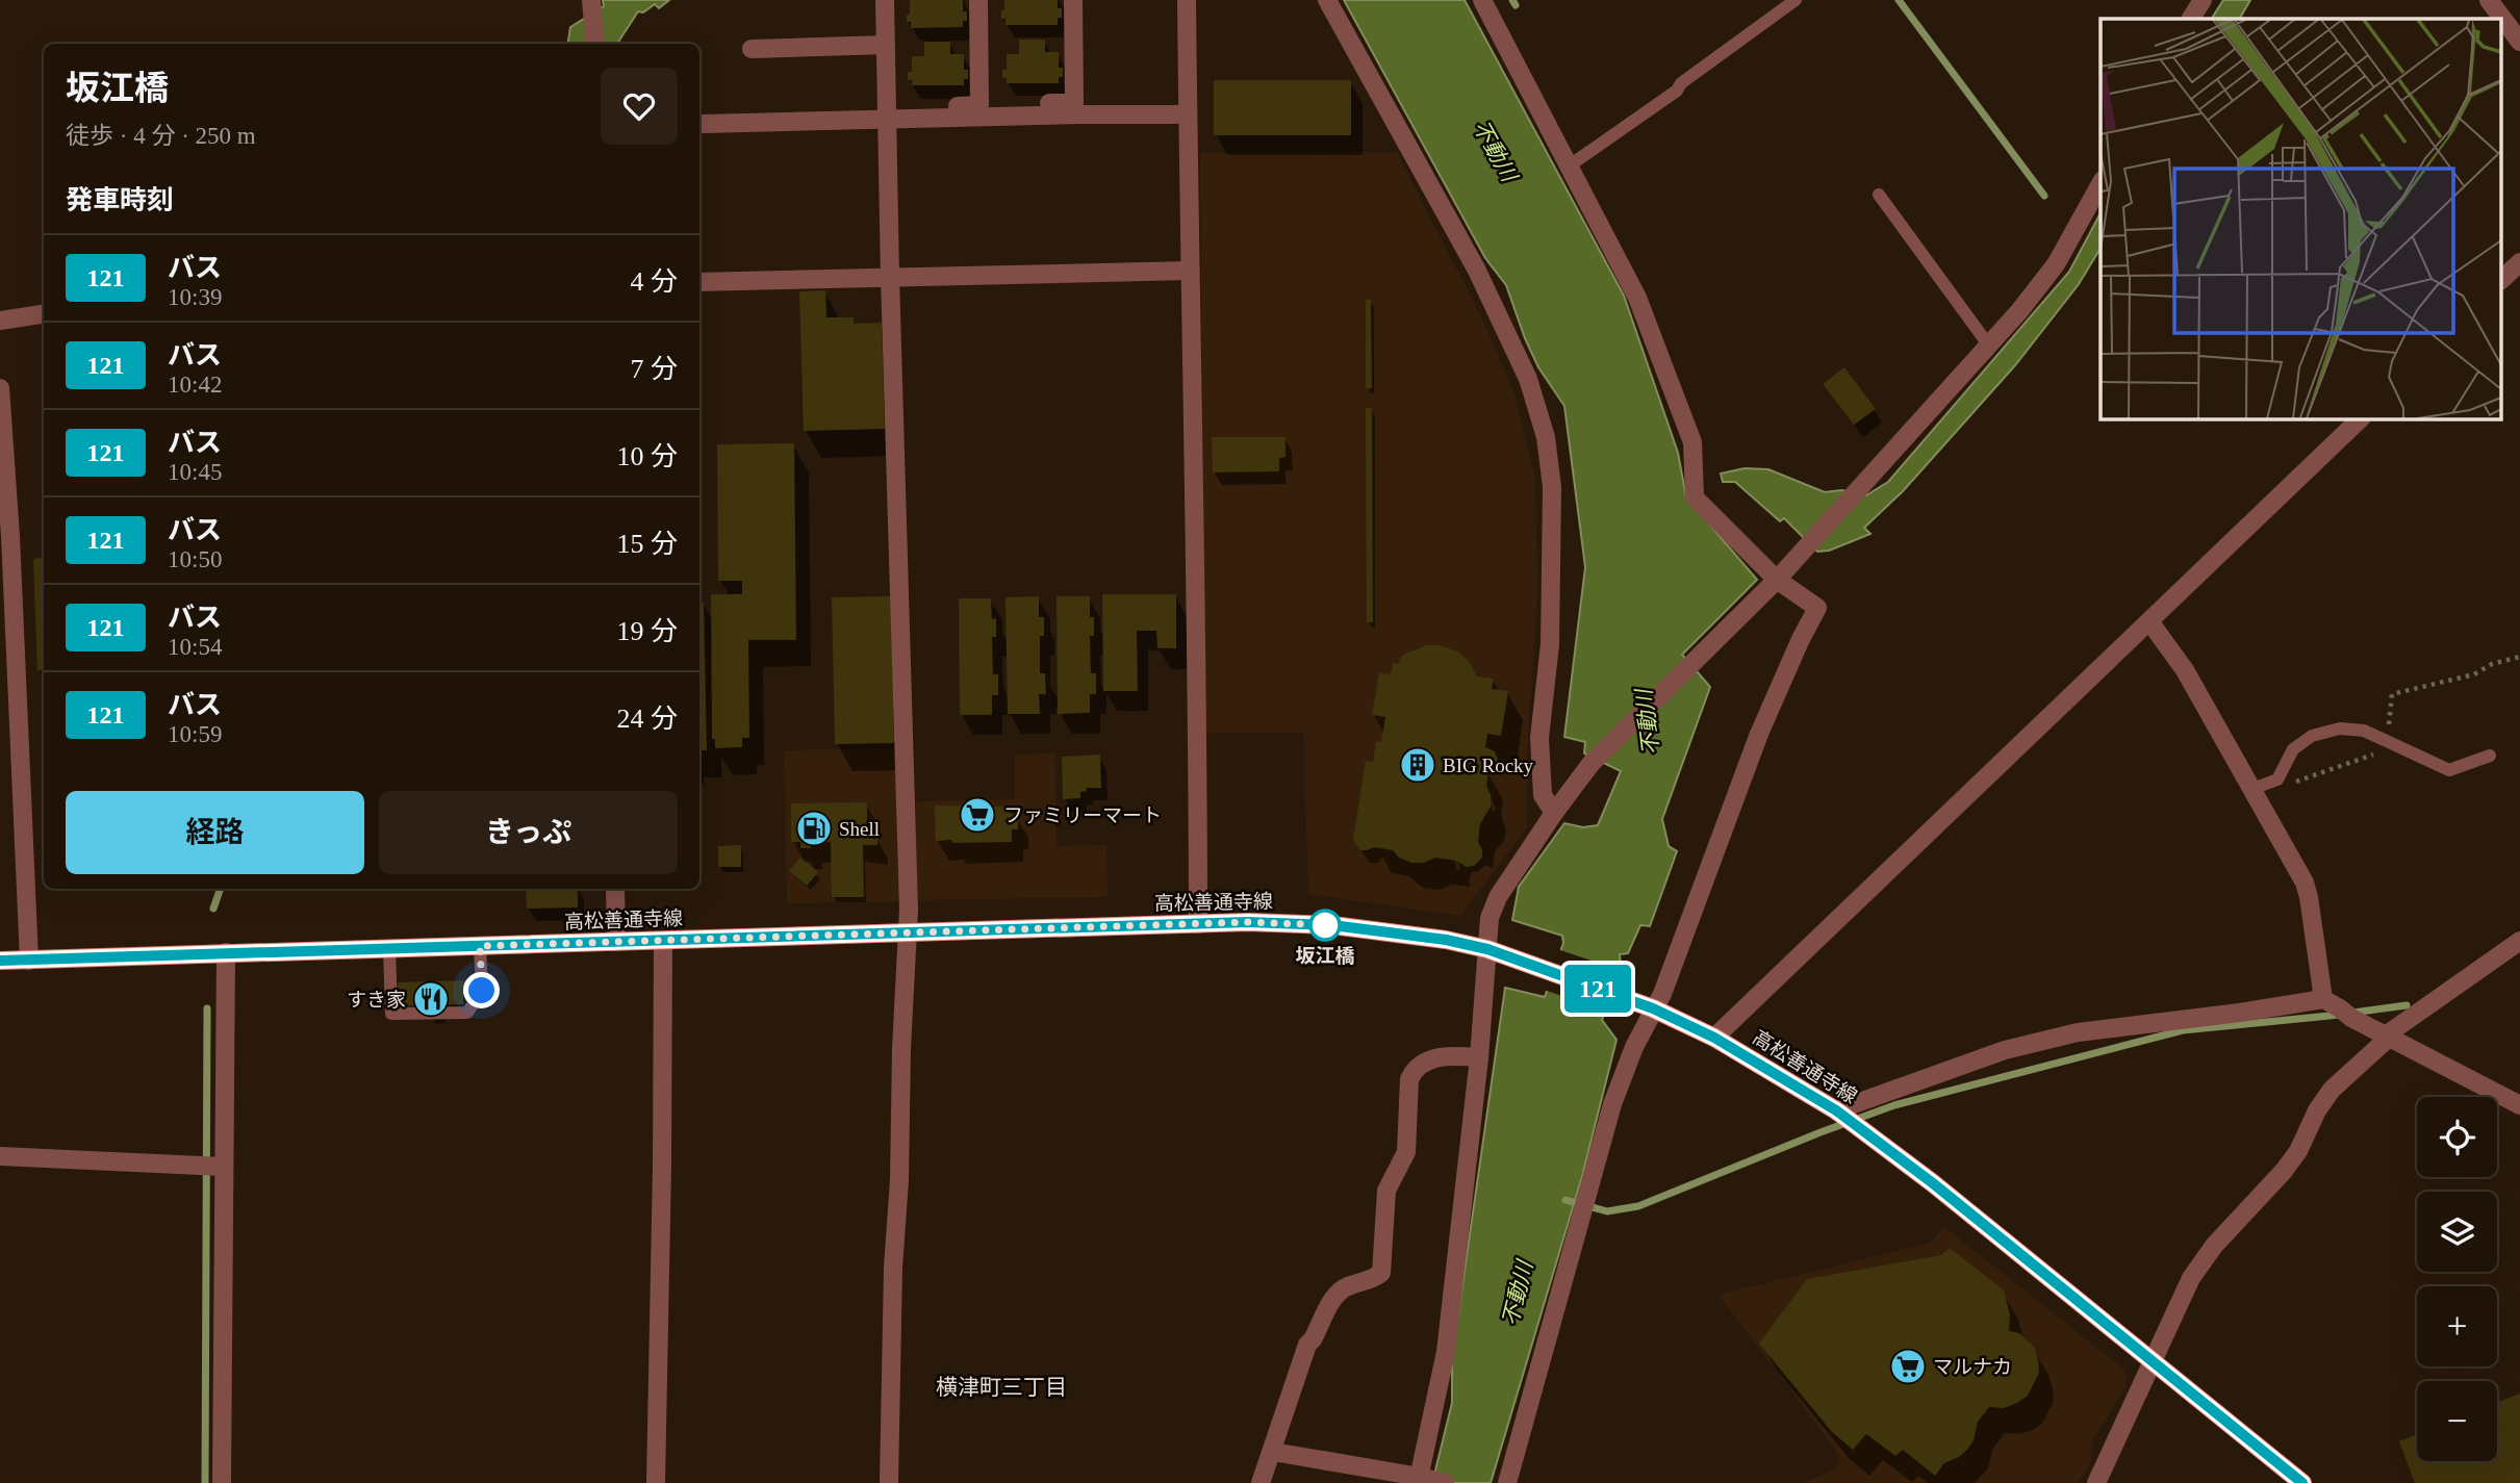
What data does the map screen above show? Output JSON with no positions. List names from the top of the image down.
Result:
{
  "streets": {
    "main road": ["高松善通寺線"]
  },
  "districts": ["横津町三丁目"],
  "water": ["不動川"],
  "places": {
    "building": ["BIG Rocky"],
    "supermarket": ["ファミリーマート", "マルナカ"],
    "fuel station": ["Shell"],
    "other": ["坂江橋"],
    "restaurant": ["すき家"]
  },
  "lines": ["bus line 121"],
  "page": {
    "on_map": "121",
    "heading": [
      ["坂江橋", "徒歩 · 4 分 · 250 m"],
      "発車時刻"
    ],
    "list": [
      {
        "mark": "121",
        "name": "バス",
        "note": "10:39",
        "value": "4 分"
      },
      {
        "mark": "121",
        "name": "バス",
        "note": "10:42",
        "value": "7 分"
      },
      {
        "mark": "121",
        "name": "バス",
        "note": "10:45",
        "value": "10 分"
      },
      {
        "mark": "121",
        "name": "バス",
        "note": "10:50",
        "value": "15 分"
      },
      {
        "mark": "121",
        "name": "バス",
        "note": "10:54",
        "value": "19 分"
      },
      {
        "mark": "121",
        "name": "バス",
        "note": "10:59",
        "value": "24 分"
      }
    ],
    "buttons": ["経路", "きっぷ"],
    "map_buttons": ["+", "−"]
  }
}
